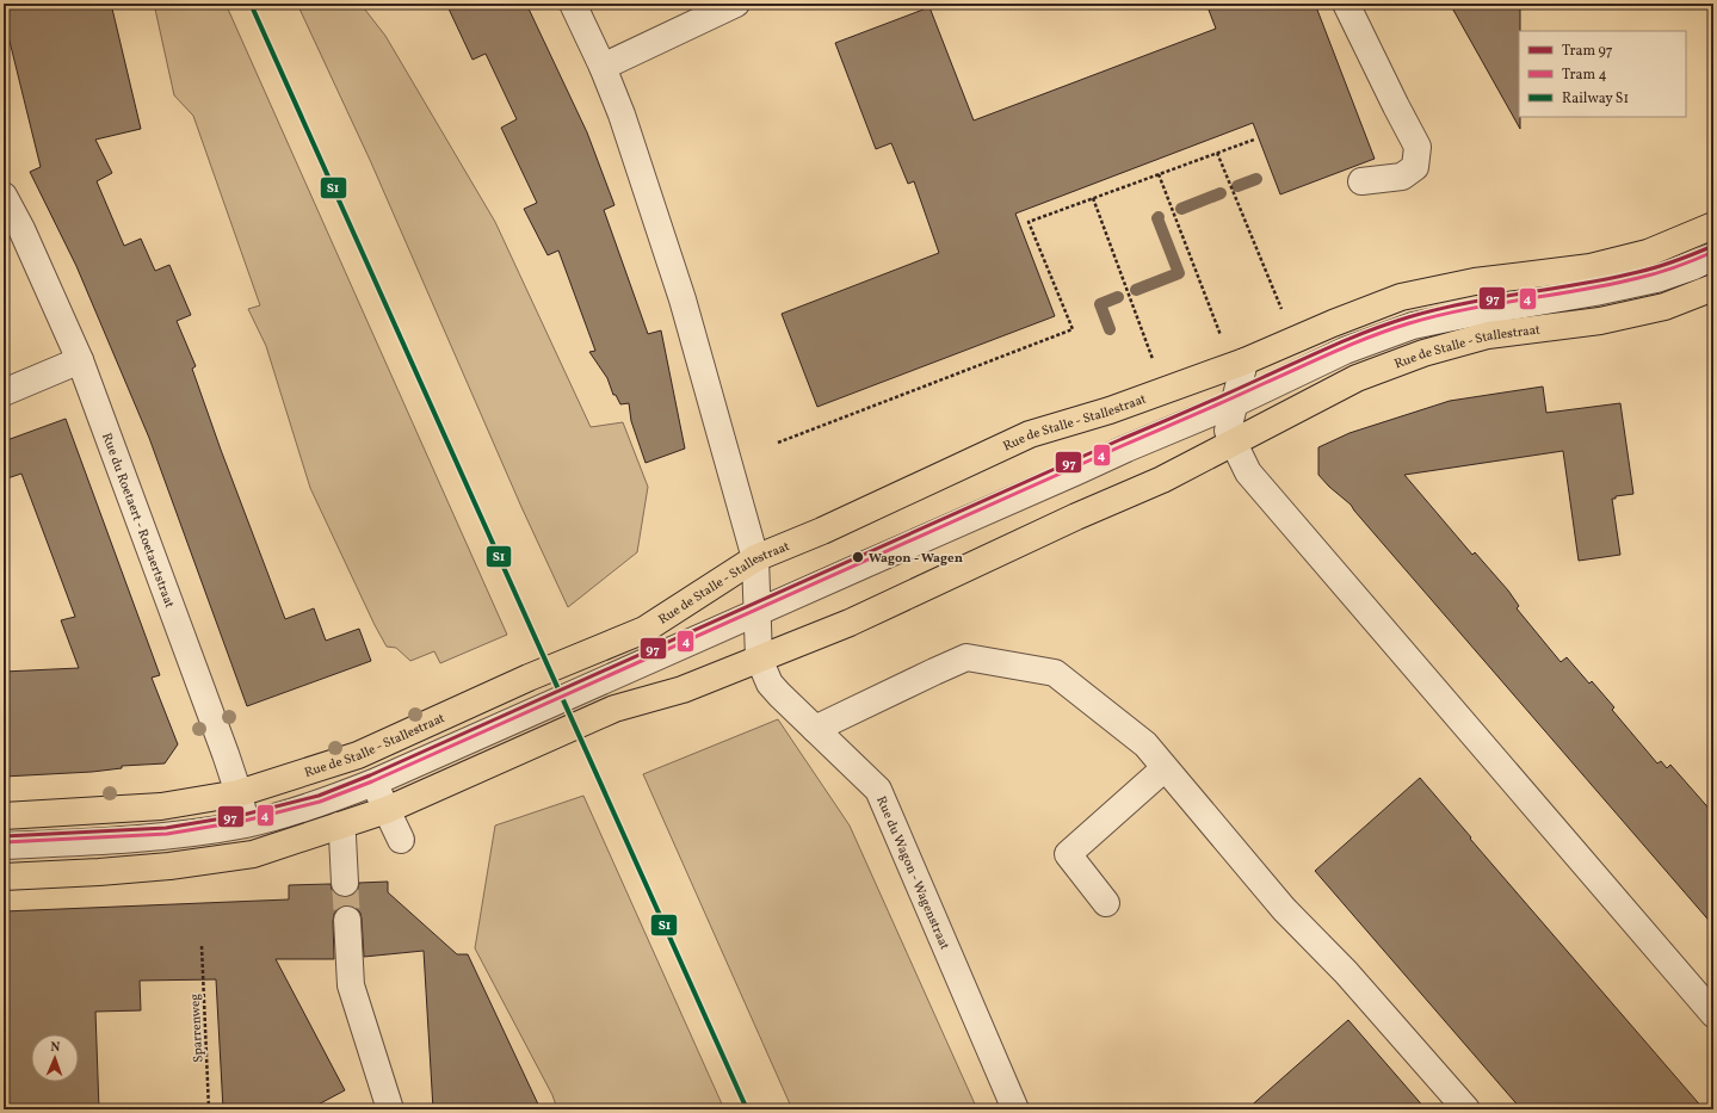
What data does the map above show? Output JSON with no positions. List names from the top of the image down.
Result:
{
  "streets": {
    "main road": ["Rue de Stalle - Stallestraat"],
    "street": ["Rue du Roetaert - Roetaertstraat", "Rue du Wagon - Wagenstraat"],
    "path": ["Sparrenweg"]
  },
  "crossings": [
    ["Rue de Stalle - Stallestraat", "Rue du Roetaert - Roetaertstraat"],
    ["Rue de Stalle - Stallestraat", "Rue du Wagon - Wagenstraat"]
  ],
  "places": ["Wagon - Wagen"],
  "lines": ["rail line S1", "tram line 97", "tram line 4"],
  "legend": ["Tram 97", "Tram 4", "Railway S1"],
  "north": "top"
}
